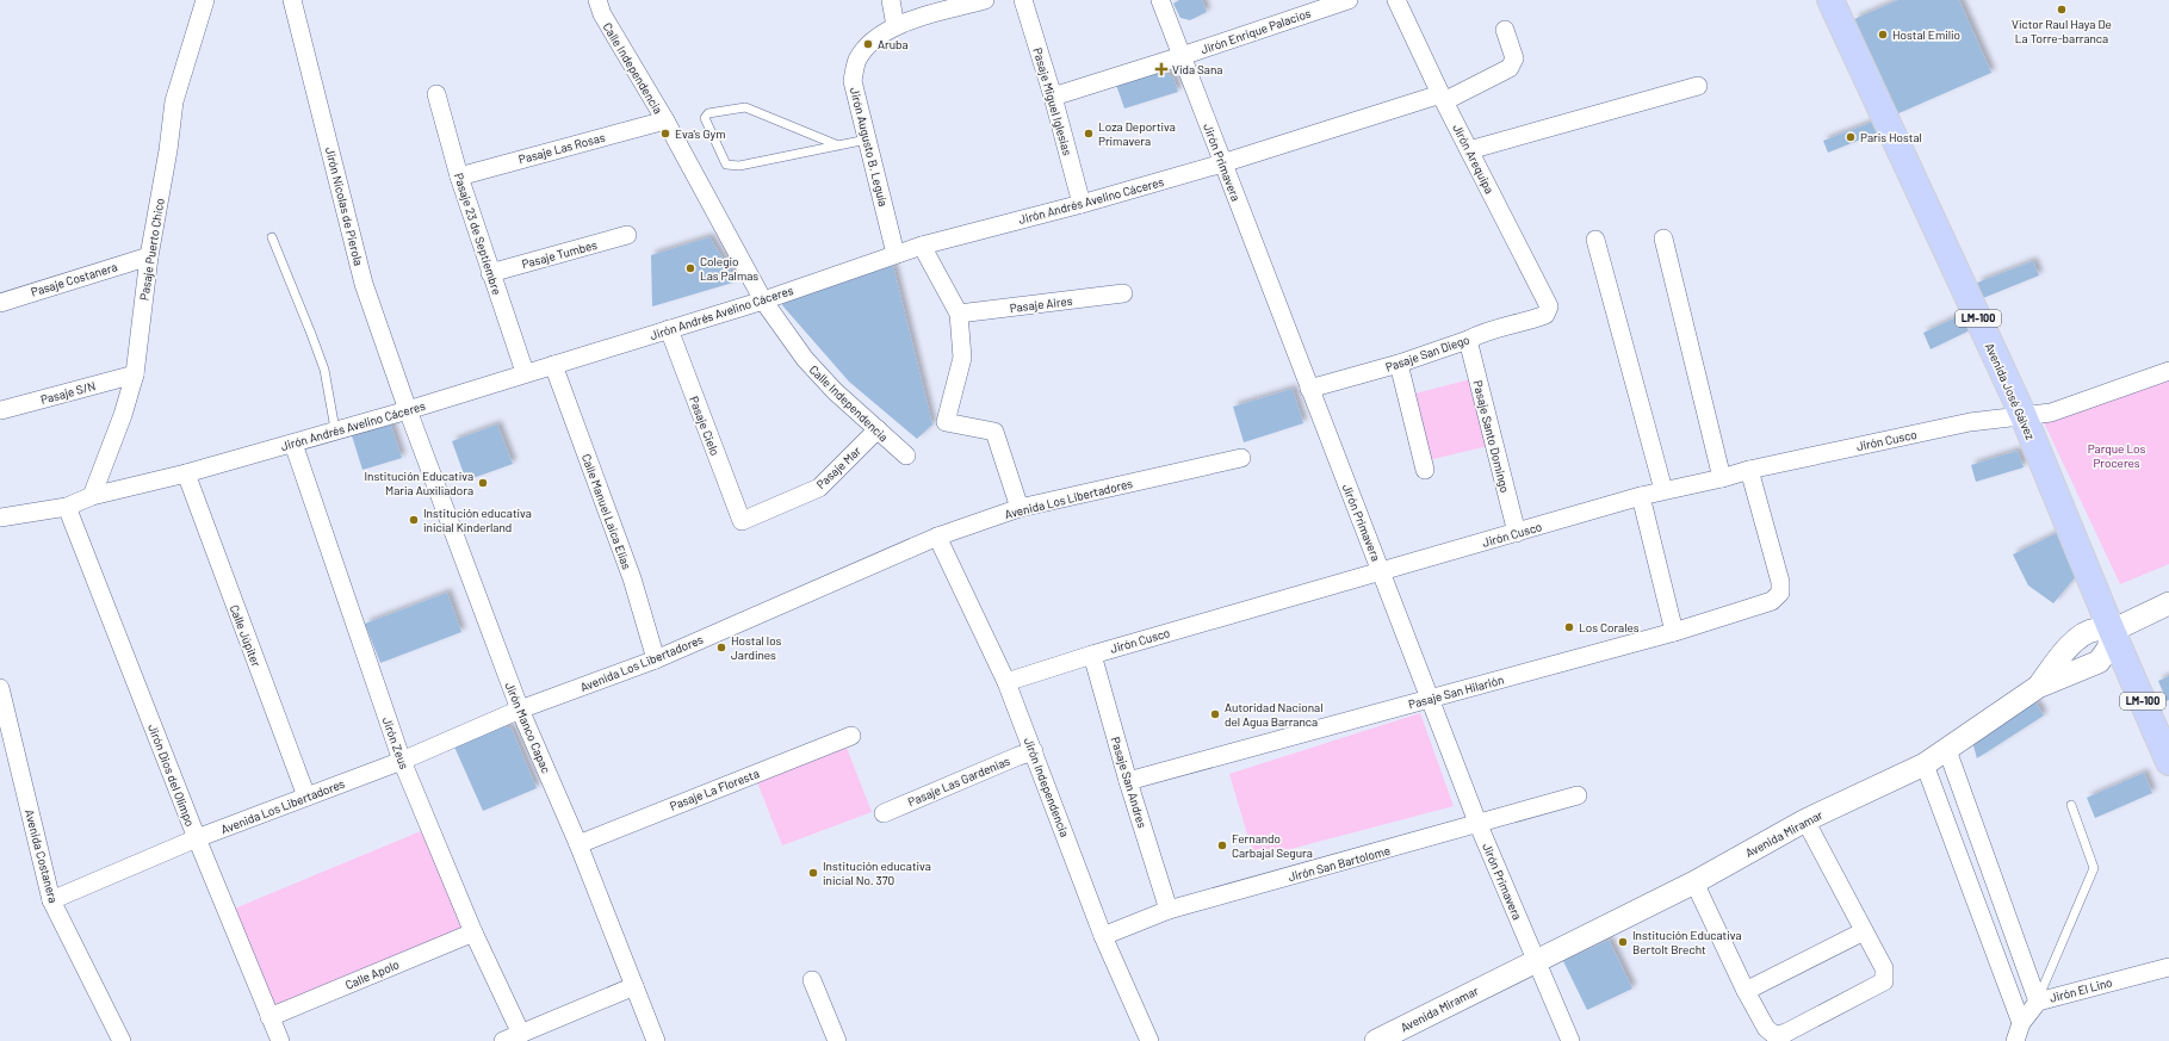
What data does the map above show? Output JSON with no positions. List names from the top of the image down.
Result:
{
  "streets": {
    "main road": ["LM-100", "Avenida José Gálvez"],
    "street": [
      "Jirón Enrique Palacios",
      "Calle Independencia",
      "Pasaje Miguel Iglesias",
      "Jirón Augusto B. Leguía",
      "Pasaje Las Rosas",
      "Jirón Arequipa",
      "Jirón Primavera",
      "Jirón Andrés Avelino Cáceres",
      "Jirón Nicolas de Pierola",
      "Pasaje 23 de Septiembre",
      "Pasaje Puerto Chico",
      "Pasaje Tumbes",
      "Pasaje Costanera",
      "Pasaje Aires",
      "Pasaje San Diego",
      "Pasaje S/N",
      "Pasaje Cielo",
      "Pasaje Santo Domingo",
      "Jirón Cusco",
      "Pasaje Mar",
      "Avenida Los Libertadores",
      "Calle Manuel Laica Elias",
      "Calle Júpiter",
      "Pasaje San Hilarión",
      "Jirón Manco Capac",
      "Jirón Zeus",
      "Jirón Dios del Olimpo",
      "Pasaje Las Gardenias",
      "Pasaje San Andres",
      "Jirón Independencia",
      "Pasaje La Floresta",
      "Avenida Miramar",
      "Avenida Costanera",
      "Jirón San Bartolome",
      "Calle Apolo",
      "Jirón El Lino"
    ]
  },
  "crossings": [
    ["Jirón Enrique Palacios", "Pasaje Miguel Iglesias"],
    ["Jirón Enrique Palacios", "Jirón Primavera"],
    ["Calle Independencia", "Pasaje Las Rosas"],
    ["Calle Independencia", "Jirón Andrés Avelino Cáceres"],
    ["Calle Independencia", "Pasaje Mar"],
    ["Pasaje Miguel Iglesias", "Jirón Andrés Avelino Cáceres"],
    ["Jirón Augusto B. Leguía", "Jirón Andrés Avelino Cáceres"],
    ["Pasaje Las Rosas", "Pasaje 23 de Septiembre"],
    ["Jirón Arequipa", "Jirón Andrés Avelino Cáceres"],
    ["Jirón Arequipa", "Pasaje San Diego"],
    ["Jirón Primavera", "Jirón Andrés Avelino Cáceres"],
    ["Jirón Primavera", "Pasaje San Diego"],
    ["Jirón Primavera", "Jirón Cusco"],
    ["Jirón Primavera", "Pasaje San Hilarión"],
    ["Jirón Primavera", "Avenida Miramar"],
    ["Jirón Primavera", "Jirón San Bartolome"],
    ["Jirón Andrés Avelino Cáceres", "Jirón Nicolas de Pierola"],
    ["Jirón Andrés Avelino Cáceres", "Pasaje 23 de Septiembre"],
    ["Jirón Andrés Avelino Cáceres", "Pasaje Puerto Chico"],
    ["Jirón Andrés Avelino Cáceres", "Pasaje Cielo"],
    ["Jirón Andrés Avelino Cáceres", "Calle Manuel Laica Elias"],
    ["Jirón Andrés Avelino Cáceres", "Calle Júpiter"],
    ["Jirón Andrés Avelino Cáceres", "Jirón Manco Capac"],
    ["Jirón Andrés Avelino Cáceres", "Jirón Zeus"],
    ["Jirón Andrés Avelino Cáceres", "Jirón Dios del Olimpo"],
    ["Jirón Nicolas de Pierola", "Jirón Manco Capac"],
    ["Pasaje 23 de Septiembre", "Pasaje Tumbes"],
    ["Pasaje Puerto Chico", "Pasaje Costanera"],
    ["Pasaje Puerto Chico", "Pasaje S/N"],
    ["Pasaje San Diego", "Pasaje Santo Domingo"],
    ["Avenida José Gálvez", "Jirón Cusco"],
    ["Avenida José Gálvez", "Avenida Miramar"],
    ["Pasaje Cielo", "Pasaje Mar"],
    ["Pasaje Santo Domingo", "Jirón Cusco"],
    ["Jirón Cusco", "Pasaje San Hilarión"],
    ["Jirón Cusco", "Pasaje San Andres"],
    ["Jirón Cusco", "Jirón Independencia"],
    ["Avenida Los Libertadores", "Calle Manuel Laica Elias"],
    ["Avenida Los Libertadores", "Calle Júpiter"],
    ["Avenida Los Libertadores", "Jirón Manco Capac"],
    ["Avenida Los Libertadores", "Jirón Zeus"],
    ["Avenida Los Libertadores", "Jirón Dios del Olimpo"],
    ["Avenida Los Libertadores", "Jirón Independencia"],
    ["Avenida Los Libertadores", "Avenida Costanera"],
    ["Pasaje San Hilarión", "Pasaje San Andres"],
    ["Jirón Manco Capac", "Pasaje La Floresta"],
    ["Jirón Zeus", "Calle Apolo"],
    ["Jirón Dios del Olimpo", "Calle Apolo"],
    ["Pasaje Las Gardenias", "Jirón Independencia"],
    ["Pasaje San Andres", "Jirón San Bartolome"],
    ["Jirón Independencia", "Jirón San Bartolome"]
  ],
  "parks": ["Parque Los Proceres"],
  "places": {
    "other": [
      "Victor Raul Haya De La Torre-barranca",
      "Hostal Emilio",
      "Aruba",
      "Eva's Gym",
      "Loza Deportiva Primavera",
      "Paris Hostal",
      "Colegio Las Palmas",
      "Institución Educativa Maria Auxiliadora",
      "Institución educativa inicial Kinderland",
      "Los Corales",
      "Hostal los Jardines",
      "Autoridad Nacional del Agua Barranca",
      "Fernando Carbajal Segura",
      "Institución educativa inicial No. 370",
      "Institución Educativa Bertolt Brecht"
    ],
    "health": ["Vida Sana"]
  }
}
